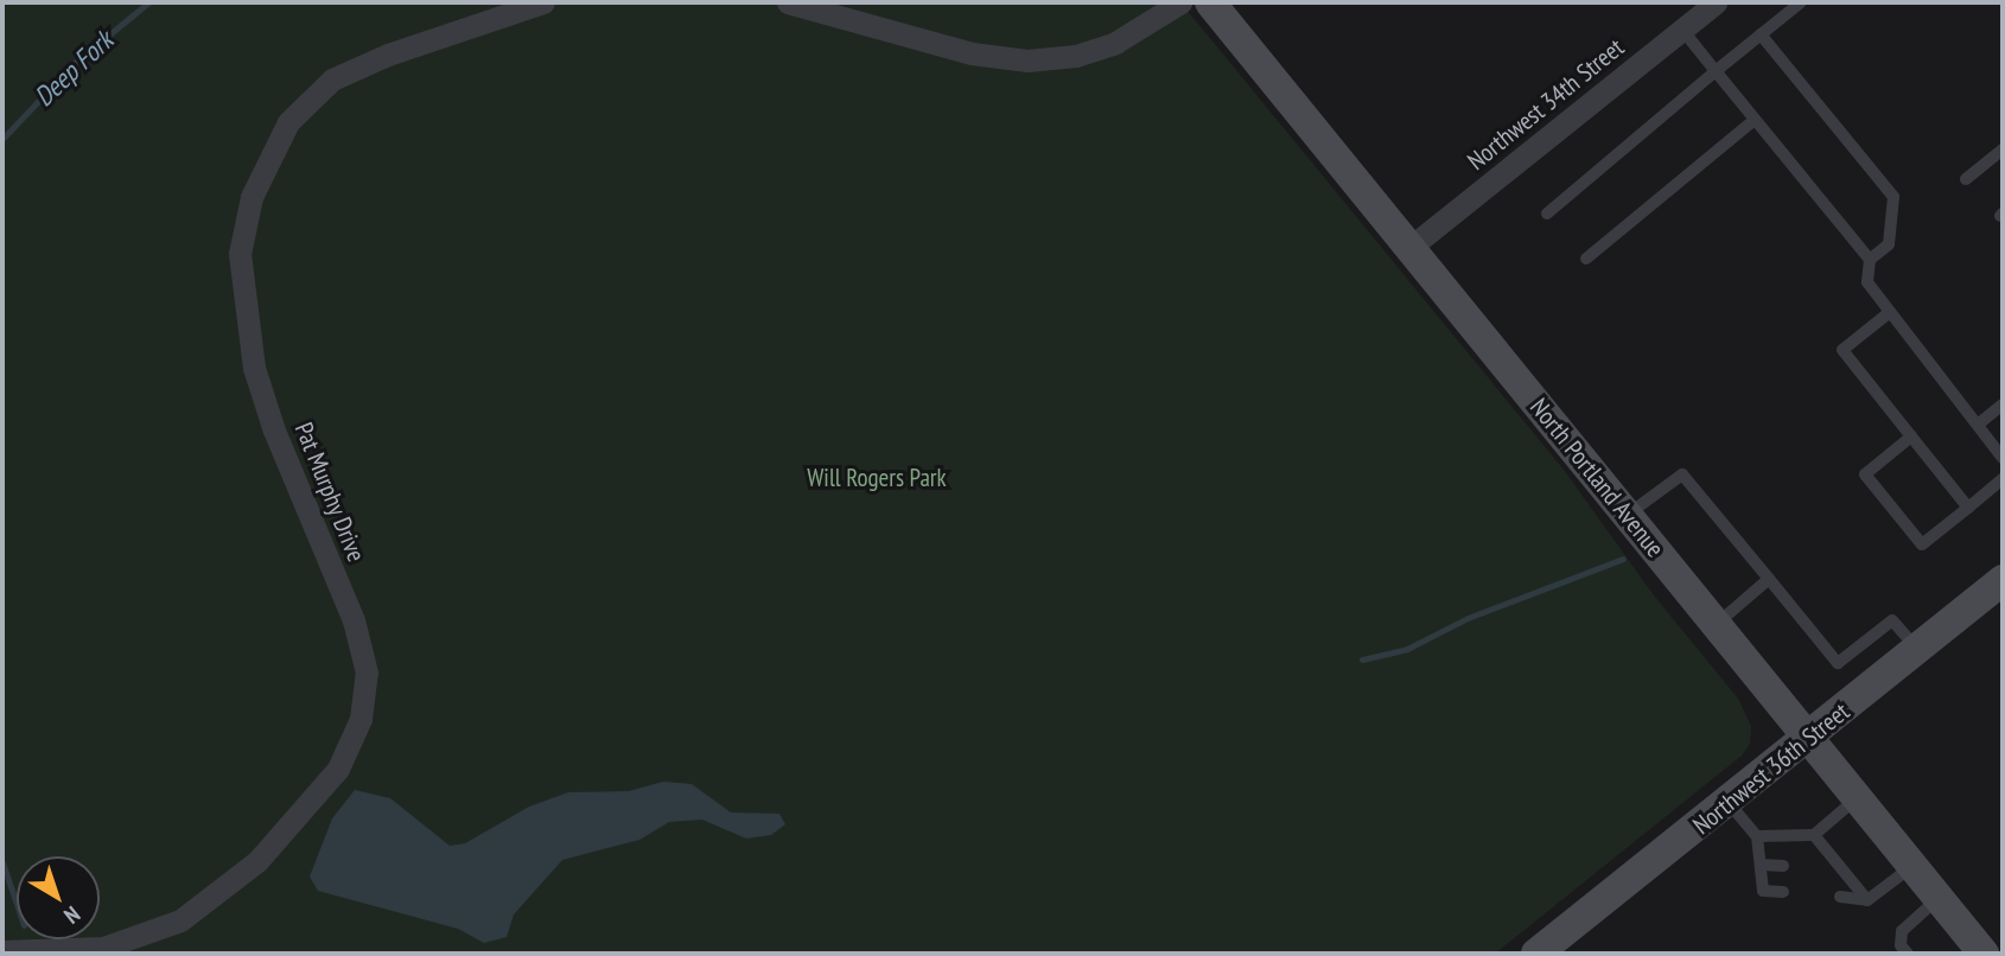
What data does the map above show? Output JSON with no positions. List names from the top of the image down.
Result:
{
  "streets": {
    "main road": ["North Portland Avenue", "Northwest 36th Street"],
    "street": ["Northwest 34th Street", "Pat Murphy Drive"]
  },
  "crossings": [
    ["Northwest 34th Street", "North Portland Avenue"],
    ["North Portland Avenue", "Northwest 36th Street"]
  ],
  "water": ["Deep Fork"],
  "parks": ["Will Rogers Park"],
  "north": "bottom right"
}
